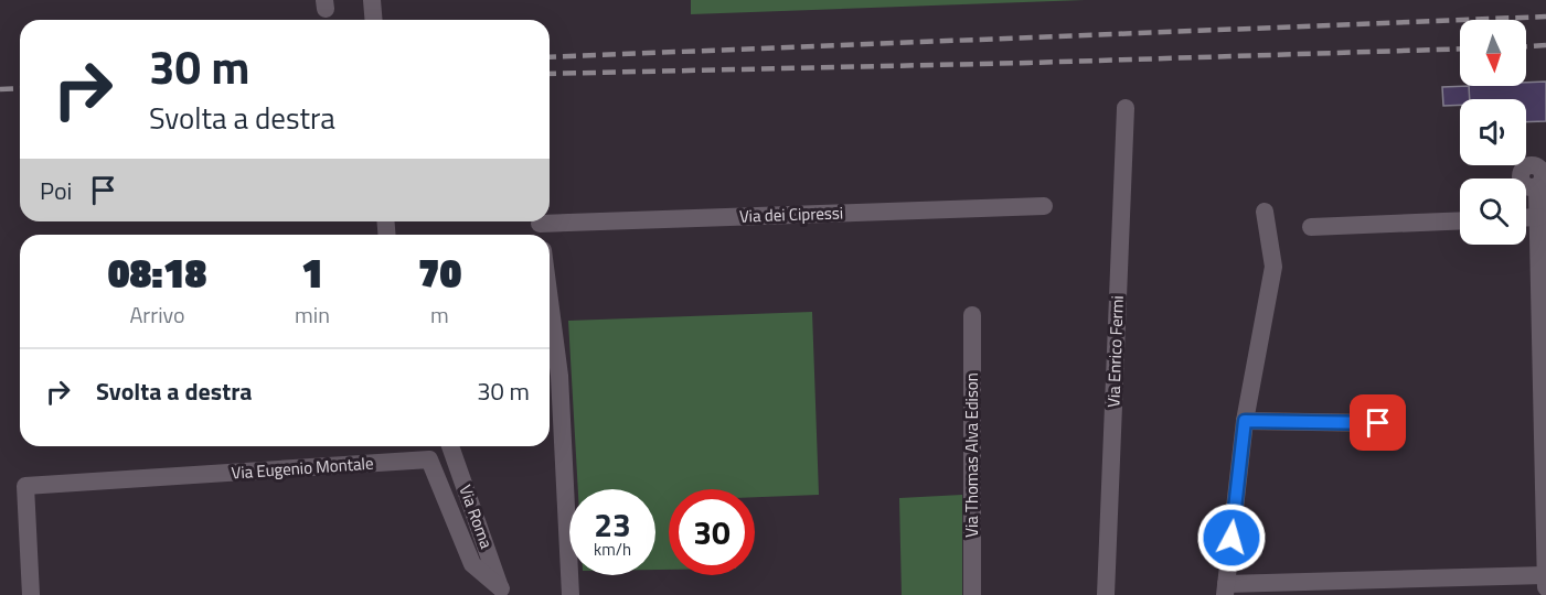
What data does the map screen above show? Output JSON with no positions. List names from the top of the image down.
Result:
{
  "streets": {
    "street": [
      "Via dei Cipressi",
      "Via Enrico Fermi",
      "Via Thomas Alva Edison",
      "Via Eugenio Montale",
      "Via Roma"
    ]
  },
  "crossings": [
    ["Via Eugenio Montale", "Via Roma"]
  ],
  "north": "bottom",
  "page": {
    "turn": ["30 m", "Svolta a destra"],
    "then": "Poi",
    "eta": [
      "08:18",
      "Arrivo",
      "1",
      "min",
      "70",
      "m"
    ],
    "list": [
      {
        "name": "Svolta a destra",
        "value": "30 m"
      }
    ],
    "speed": "23 km/h",
    "limit": "30"
  }
}
